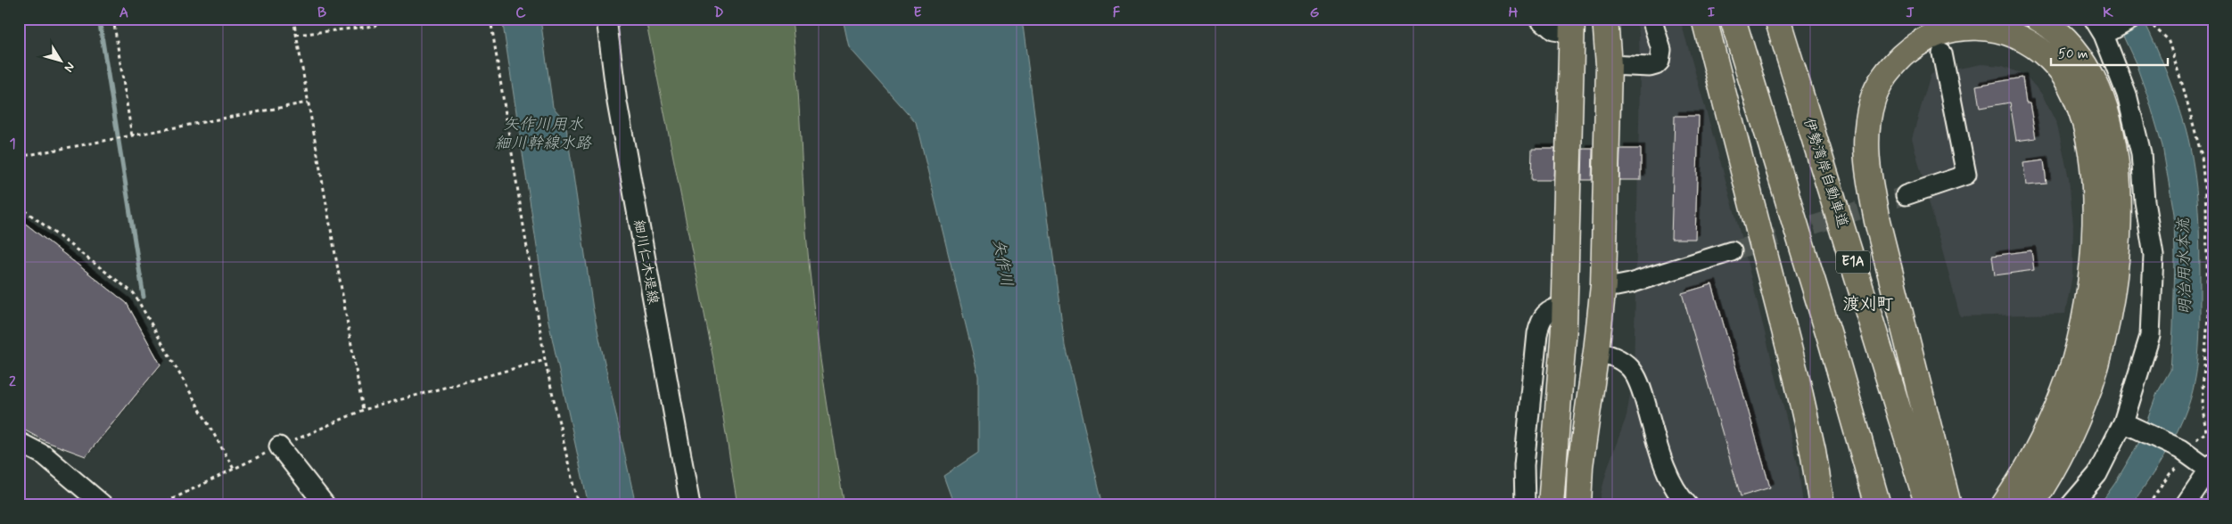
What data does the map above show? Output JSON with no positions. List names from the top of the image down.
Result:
{
  "streets": {
    "highway": ["伊勢湾岸自動車道", "E1A"],
    "street": ["細川仁木堤線"]
  },
  "districts": ["渡刈町"],
  "water": ["矢作川用水 細川幹線水路", "矢作川", "明治用水本流"],
  "scale_bar": "50 m",
  "north": "bottom right",
  "grid": {
    "columns": [
      "A",
      "B",
      "C",
      "D",
      "E",
      "F",
      "G",
      "H",
      "I",
      "J",
      "K"
    ],
    "rows": ["1", "2"]
  }
}
